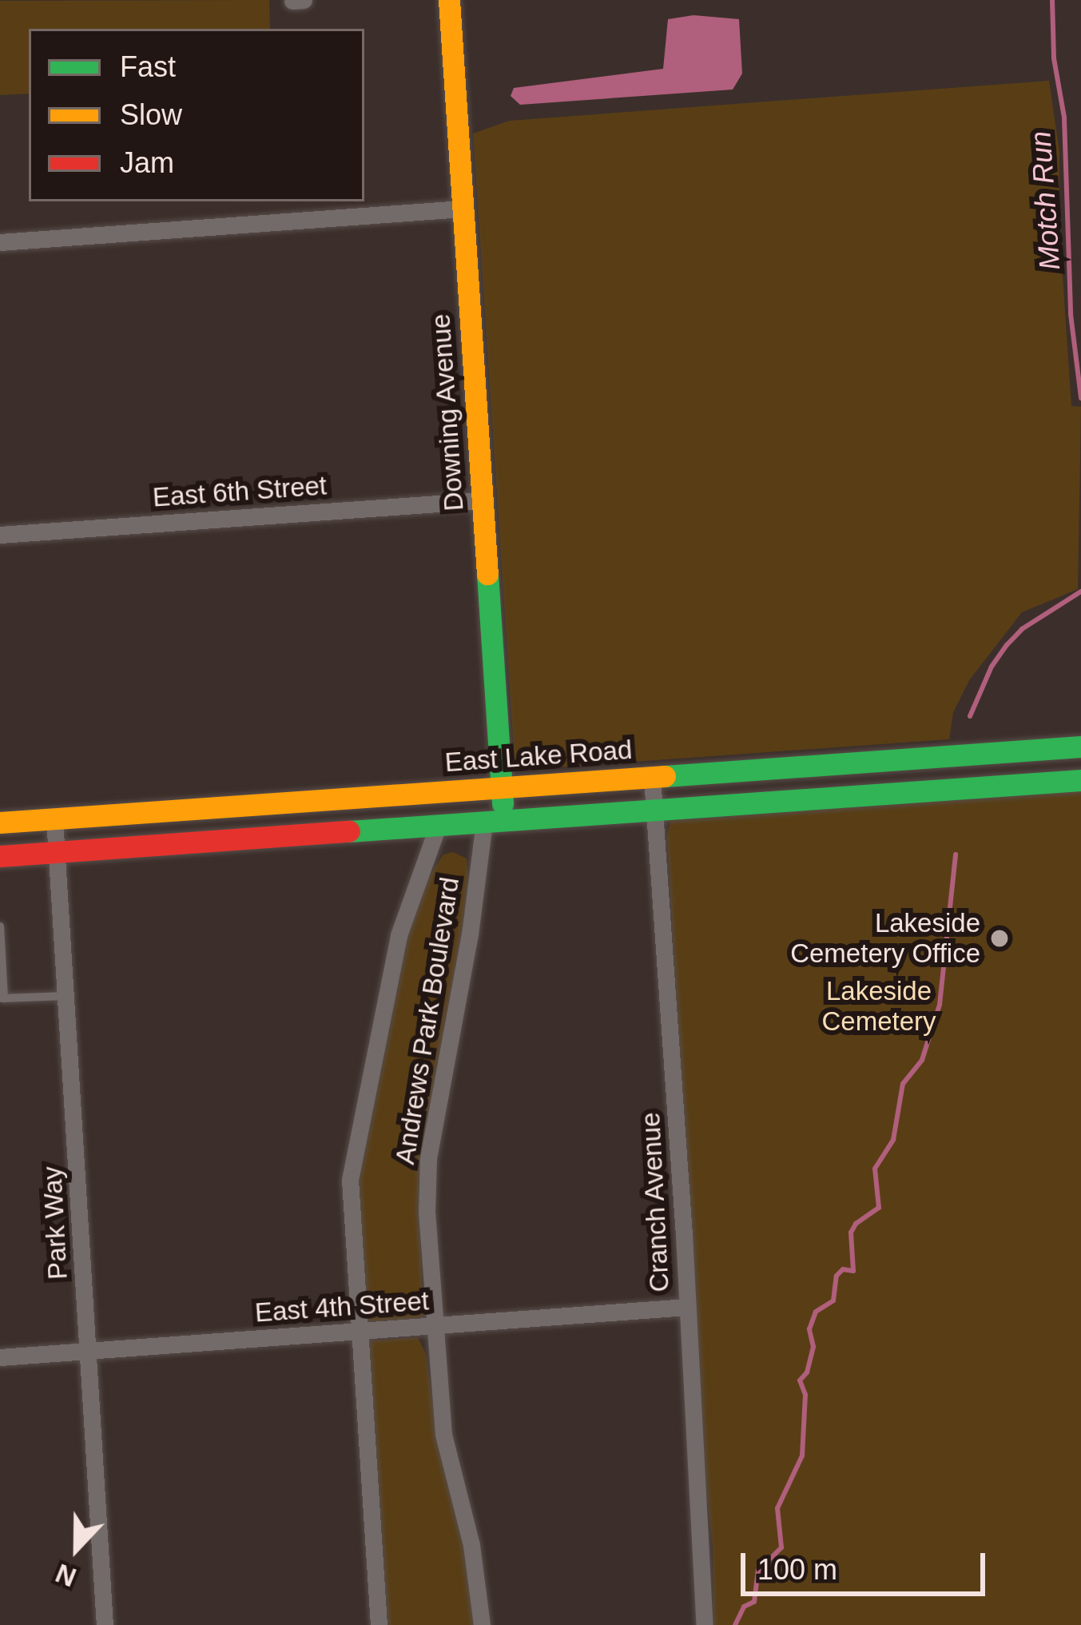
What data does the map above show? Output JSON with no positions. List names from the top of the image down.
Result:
{
  "streets": {
    "main road": ["Downing Avenue", "East Lake Road"],
    "street": [
      "East 6th Street",
      "Andrews Park Boulevard",
      "Cranch Avenue",
      "Park Way",
      "East 4th Street"
    ]
  },
  "crossings": [
    ["Downing Avenue", "East 6th Street"],
    ["Downing Avenue", "East Lake Road"],
    ["Downing Avenue", "Andrews Park Boulevard"],
    ["East Lake Road", "Cranch Avenue"],
    ["East Lake Road", "Park Way"],
    ["Andrews Park Boulevard", "East 4th Street"],
    ["Cranch Avenue", "East 4th Street"],
    ["Park Way", "East 4th Street"]
  ],
  "water": ["Motch Run"],
  "parks": ["Lakeside Cemetery"],
  "places": ["Lakeside Cemetery Office"],
  "legend": ["Fast", "Slow", "Jam"],
  "scale_bar": "100 m",
  "north": "bottom"
}
